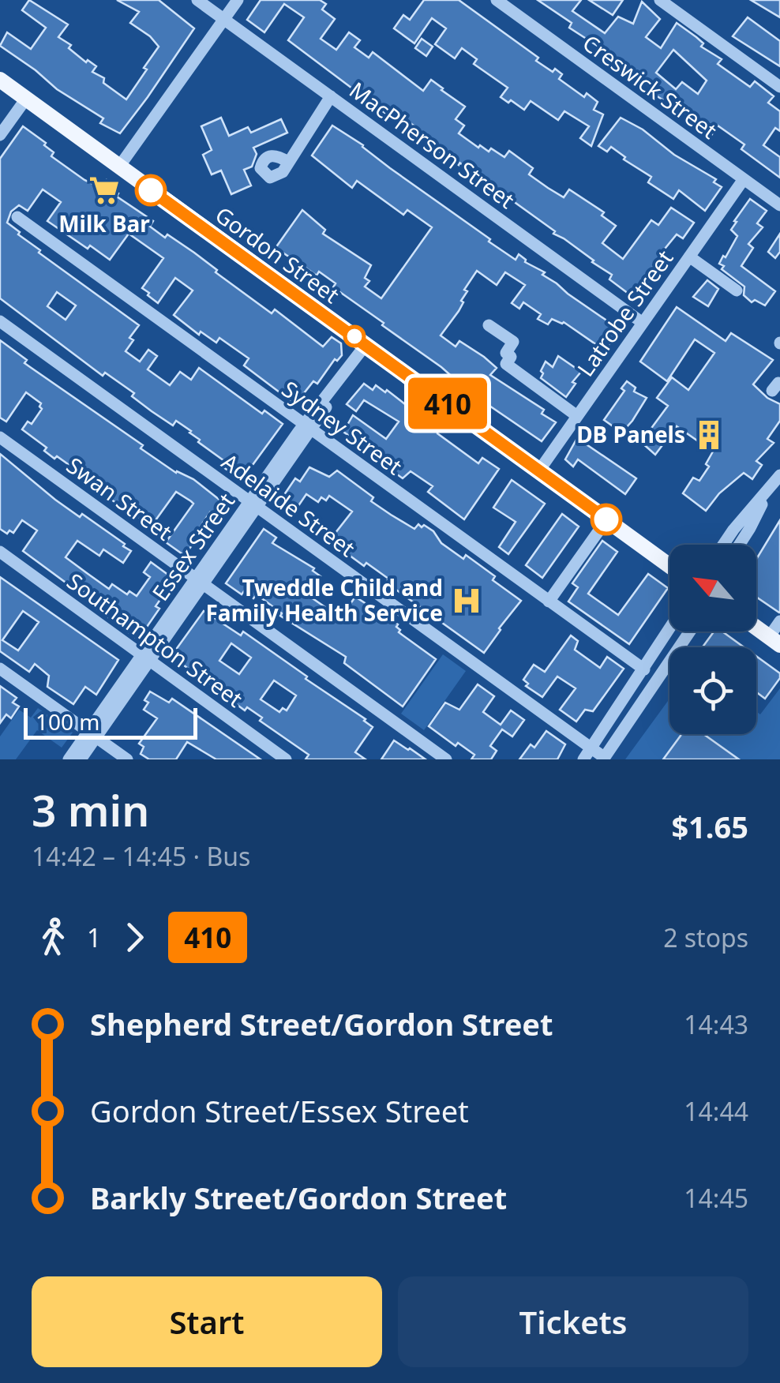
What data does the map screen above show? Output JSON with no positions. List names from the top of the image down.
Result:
{
  "streets": {
    "main road": ["Gordon Street"],
    "street": [
      "Creswick Street",
      "MacPherson Street",
      "Latrobe Street",
      "Sydney Street",
      "Swan Street",
      "Adelaide Street",
      "Essex Street",
      "Southampton Street"
    ]
  },
  "crossings": [
    ["Creswick Street", "Latrobe Street"],
    ["MacPherson Street", "Latrobe Street"],
    ["Gordon Street", "Latrobe Street"],
    ["Gordon Street", "Essex Street"],
    ["Sydney Street", "Essex Street"],
    ["Swan Street", "Essex Street"],
    ["Adelaide Street", "Essex Street"],
    ["Essex Street", "Southampton Street"]
  ],
  "places": {
    "supermarket": ["Milk Bar"],
    "building": ["DB Panels"],
    "hospital": ["Tweddle Child and Family Health Service"]
  },
  "lines": ["bus line 410"],
  "scale_bar": "100 m",
  "north": "top left",
  "page": {
    "on_map": "410",
    "scale": "100 m",
    "heading": ["3 min", "14:42 – 14:45 · Bus", "$1.65"],
    "legs": ["1", "410", "2 stops"],
    "list": [
      {
        "name": "Shepherd Street/Gordon Street",
        "value": "14:43"
      },
      {
        "name": "Gordon Street/Essex Street",
        "value": "14:44"
      },
      {
        "name": "Barkly Street/Gordon Street",
        "value": "14:45"
      }
    ],
    "buttons": ["Start", "Tickets"]
  }
}
